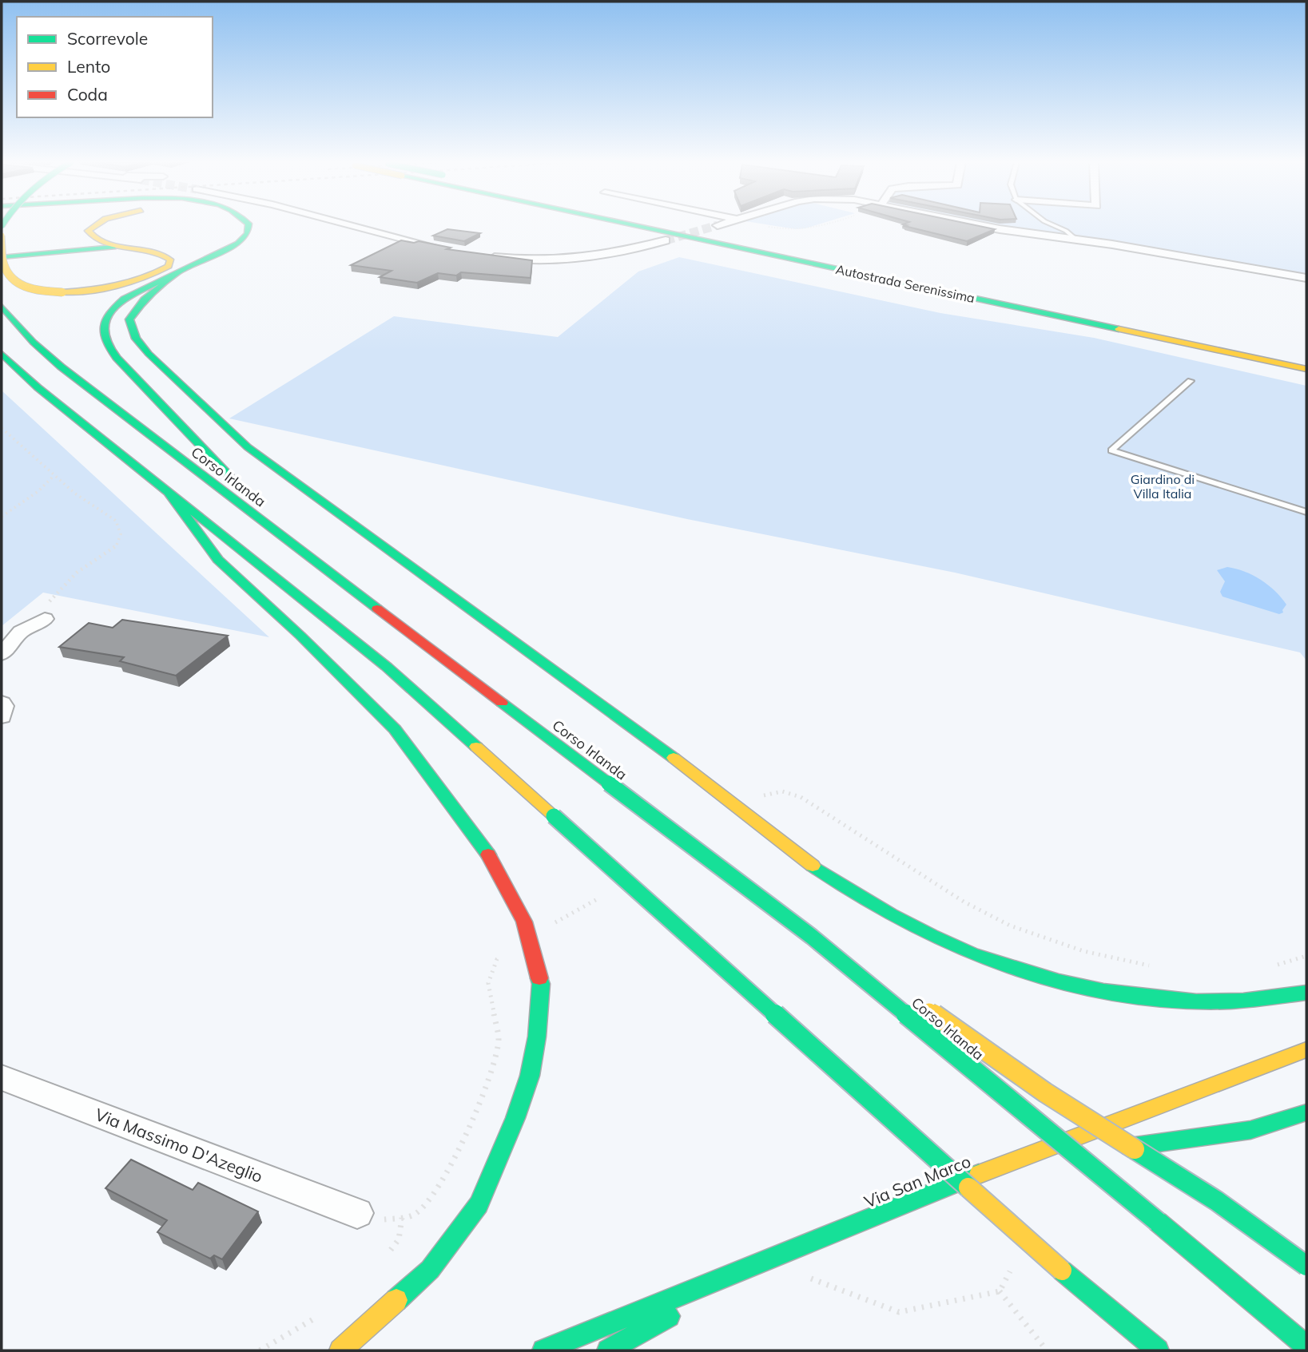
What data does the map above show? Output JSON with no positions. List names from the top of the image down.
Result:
{
  "streets": {
    "main road": ["Autostrada Serenissima", "Corso Irlanda", "Via San Marco"],
    "street": ["Via Massimo D'Azeglio"]
  },
  "parks": ["Giardino di Villa Italia"],
  "legend": ["Scorrevole", "Lento", "Coda"]
}
